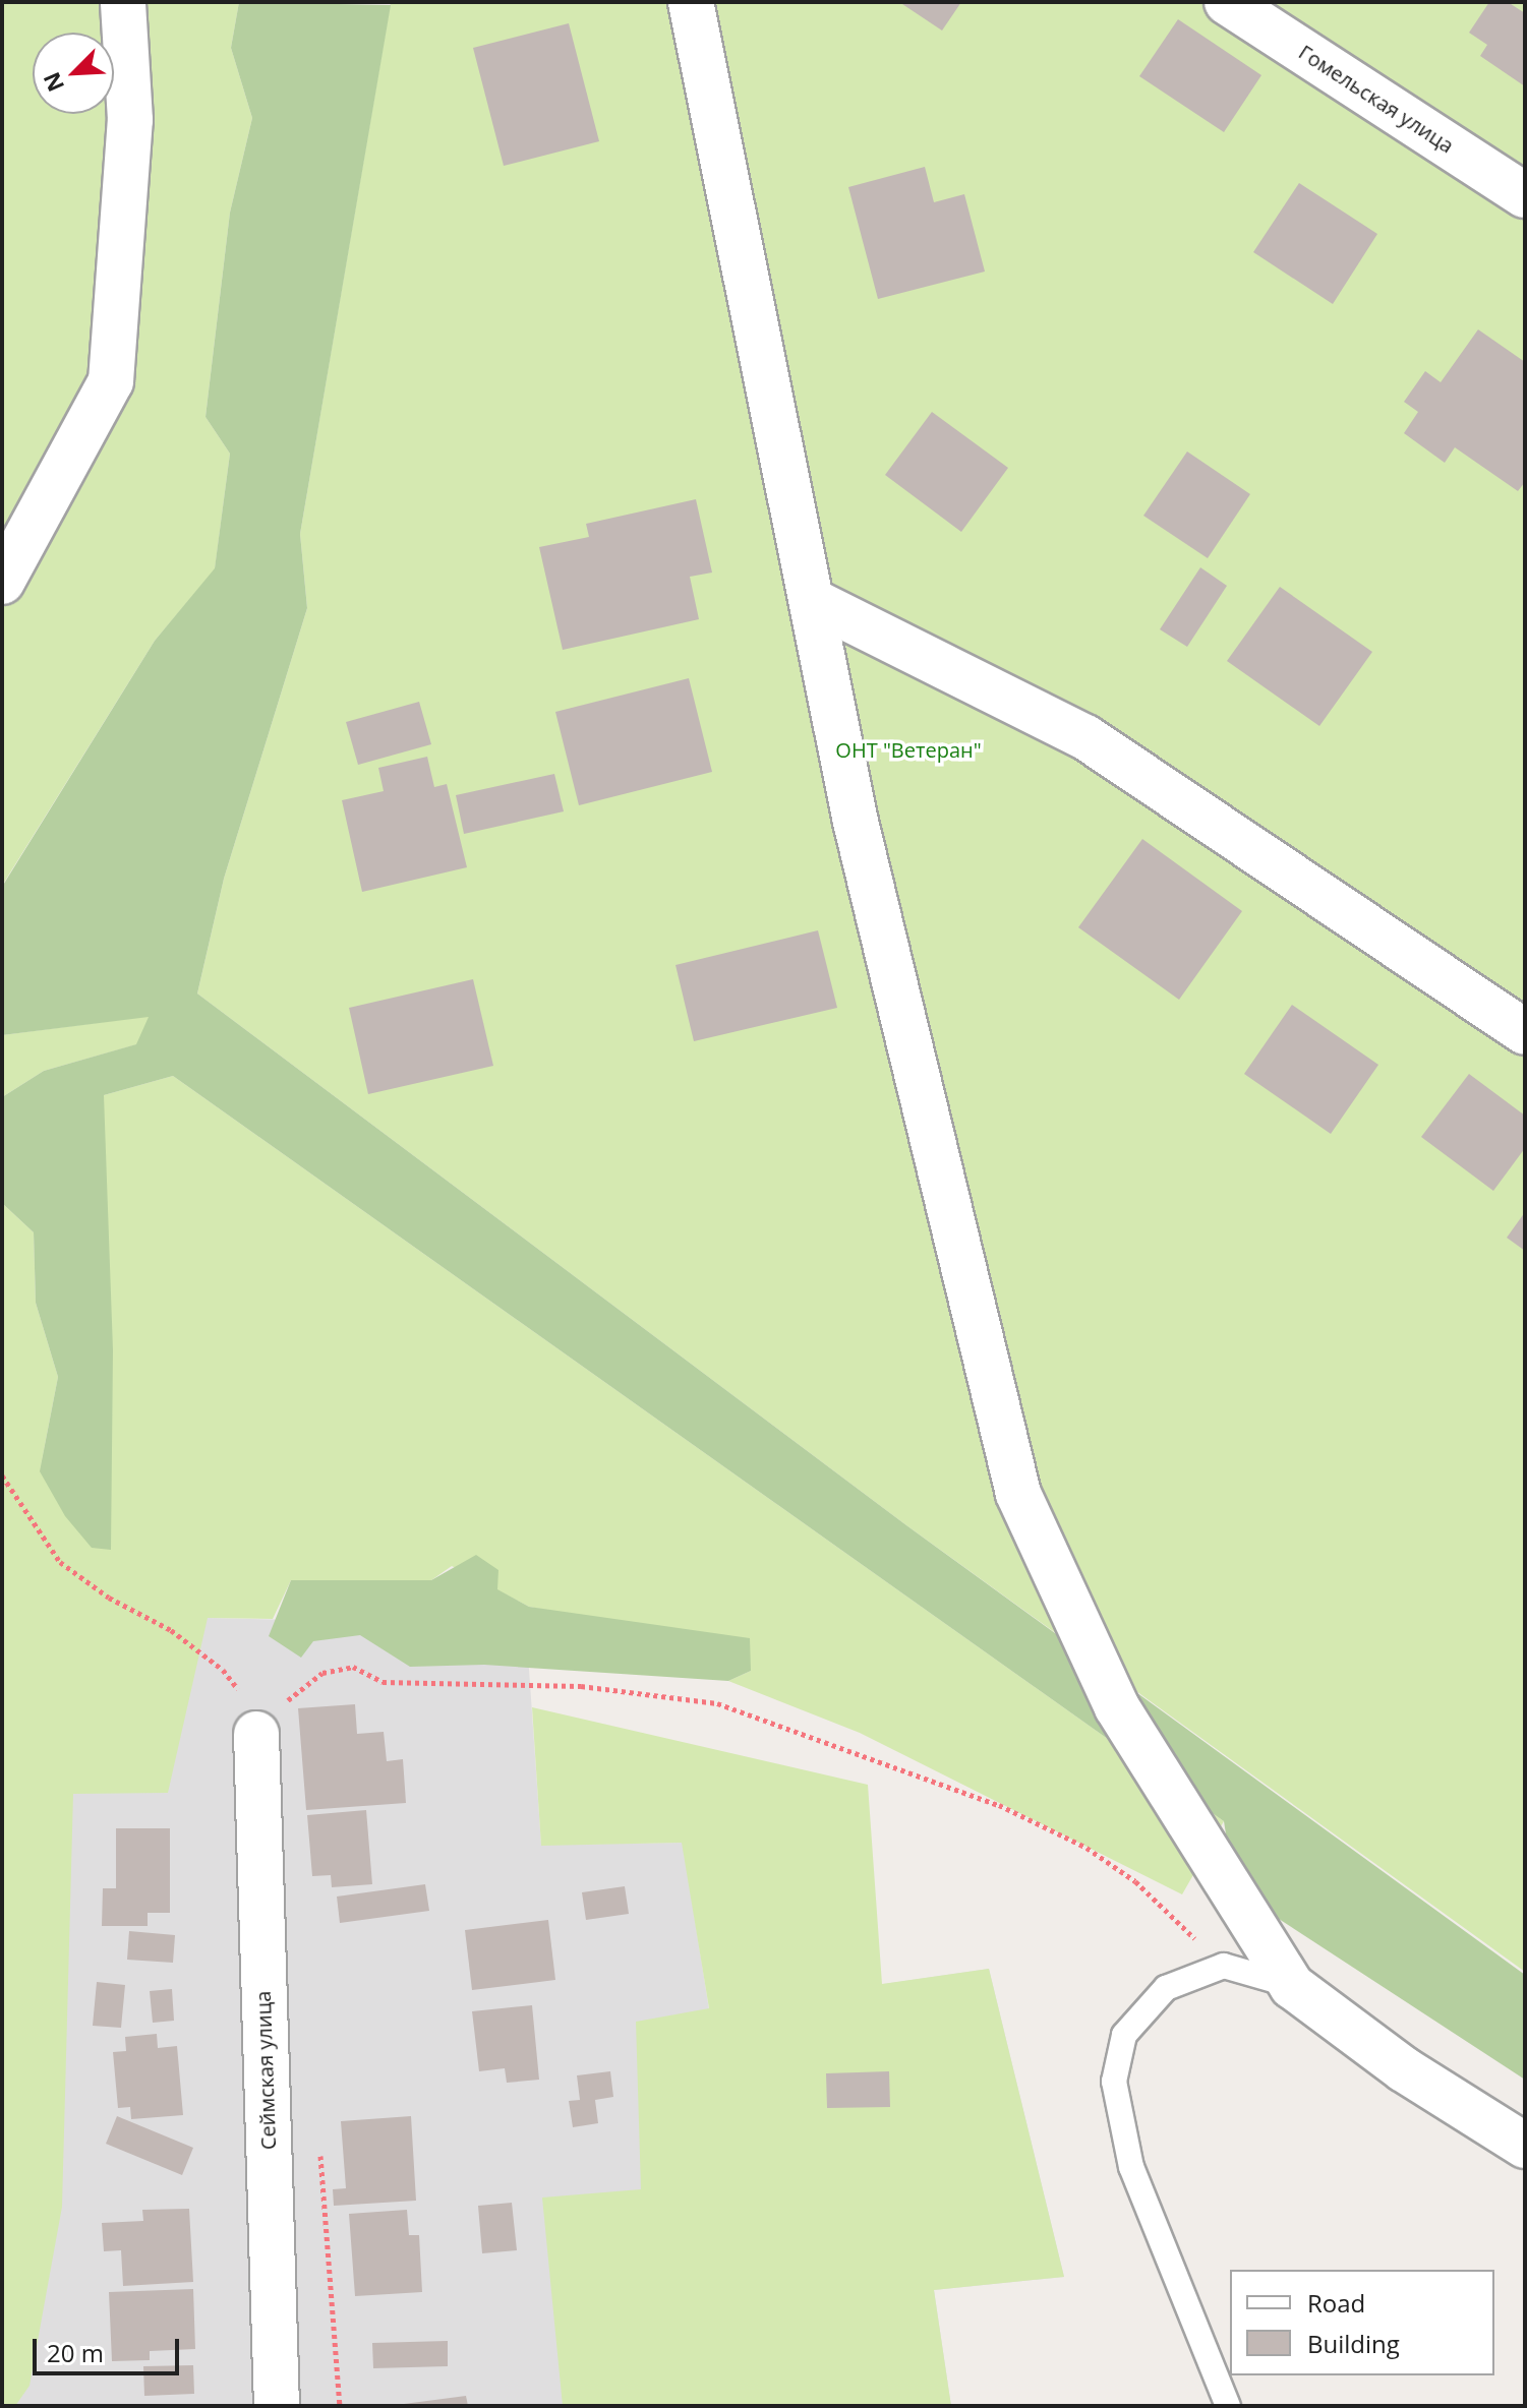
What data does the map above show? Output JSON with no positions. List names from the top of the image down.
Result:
{
  "streets": {
    "street": ["Гомельская улица", "Сеймская улица"]
  },
  "parks": ["ОНТ \"Ветеран\""],
  "legend": ["Road", "Building"],
  "scale_bar": "20 m",
  "north": "bottom left"
}
